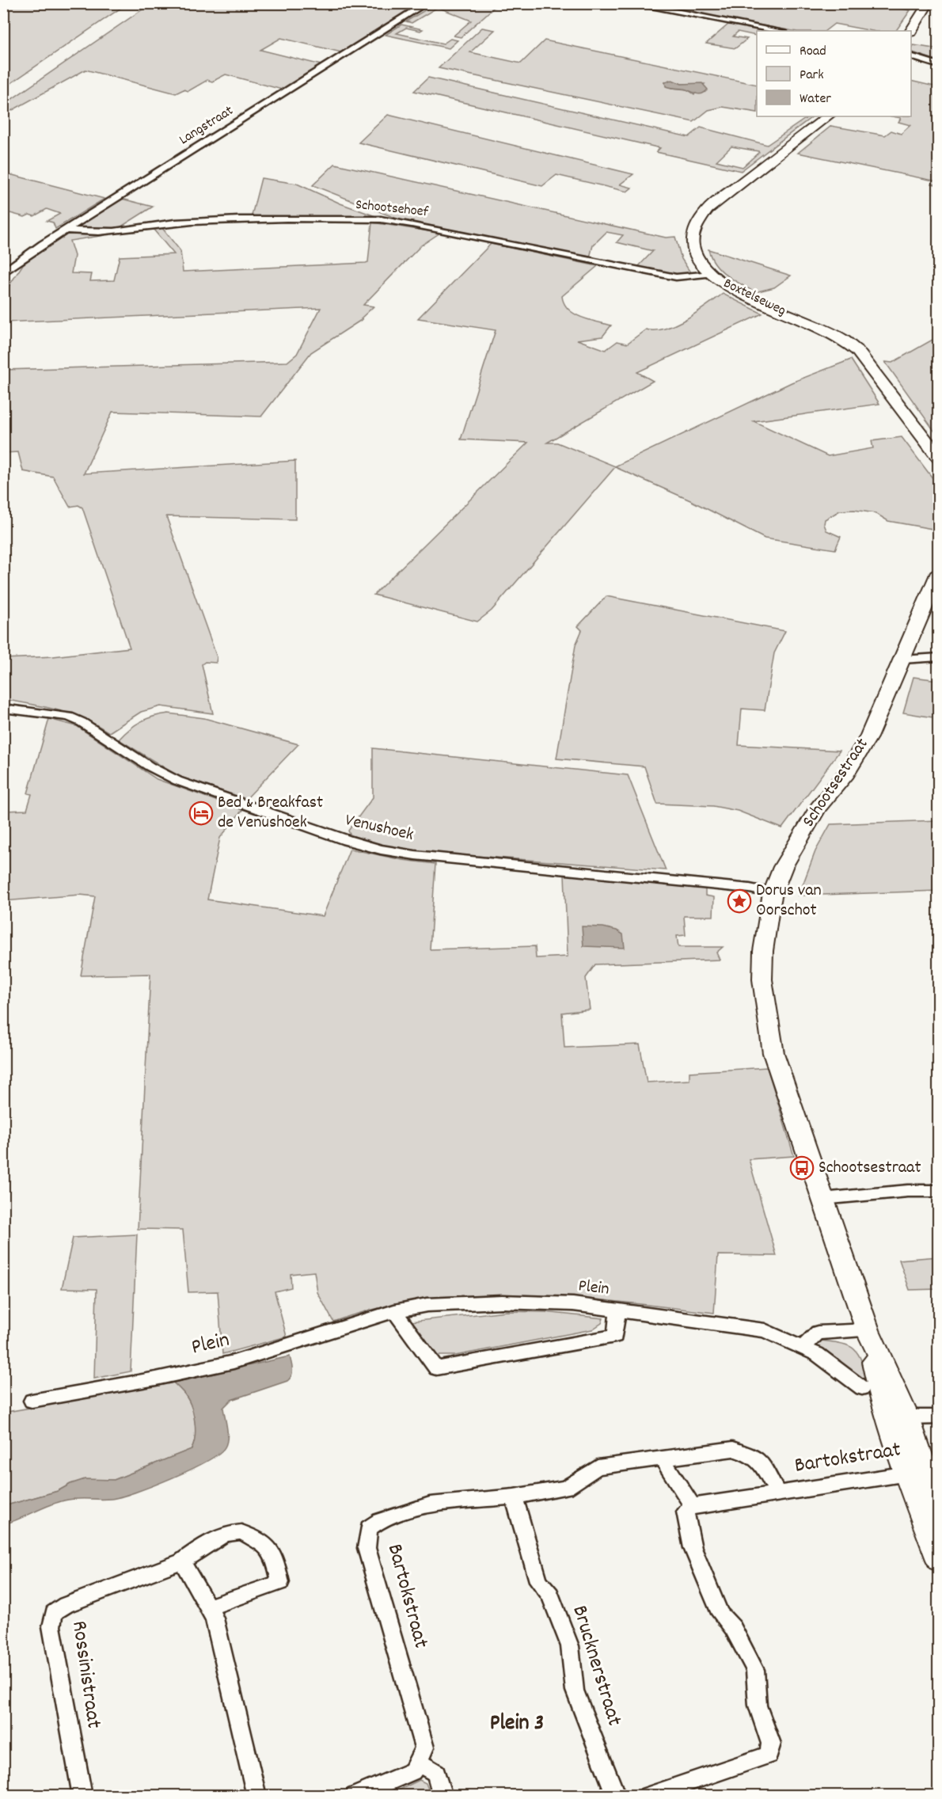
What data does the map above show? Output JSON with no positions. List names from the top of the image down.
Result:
{
  "streets": {
    "main road": ["Boxtelseweg", "Schootsestraat"],
    "street": [
      "Langstraat",
      "Schootsehoef",
      "Venushoek",
      "Plein",
      "Bartokstraat",
      "Brucknerstraat",
      "Rossinistraat"
    ]
  },
  "crossings": [
    ["Langstraat", "Schootsehoef"],
    ["Schootsehoef", "Boxtelseweg"],
    ["Schootsestraat", "Venushoek"],
    ["Schootsestraat", "Bartokstraat"],
    ["Bartokstraat", "Brucknerstraat"]
  ],
  "districts": ["Plein 3"],
  "places": {
    "hotel": ["Bed & Breakfast de Venushoek"],
    "place": ["Dorus van Oorschot"],
    "bus stop": ["Schootsestraat"]
  },
  "legend": ["Road", "Park", "Water"]
}
